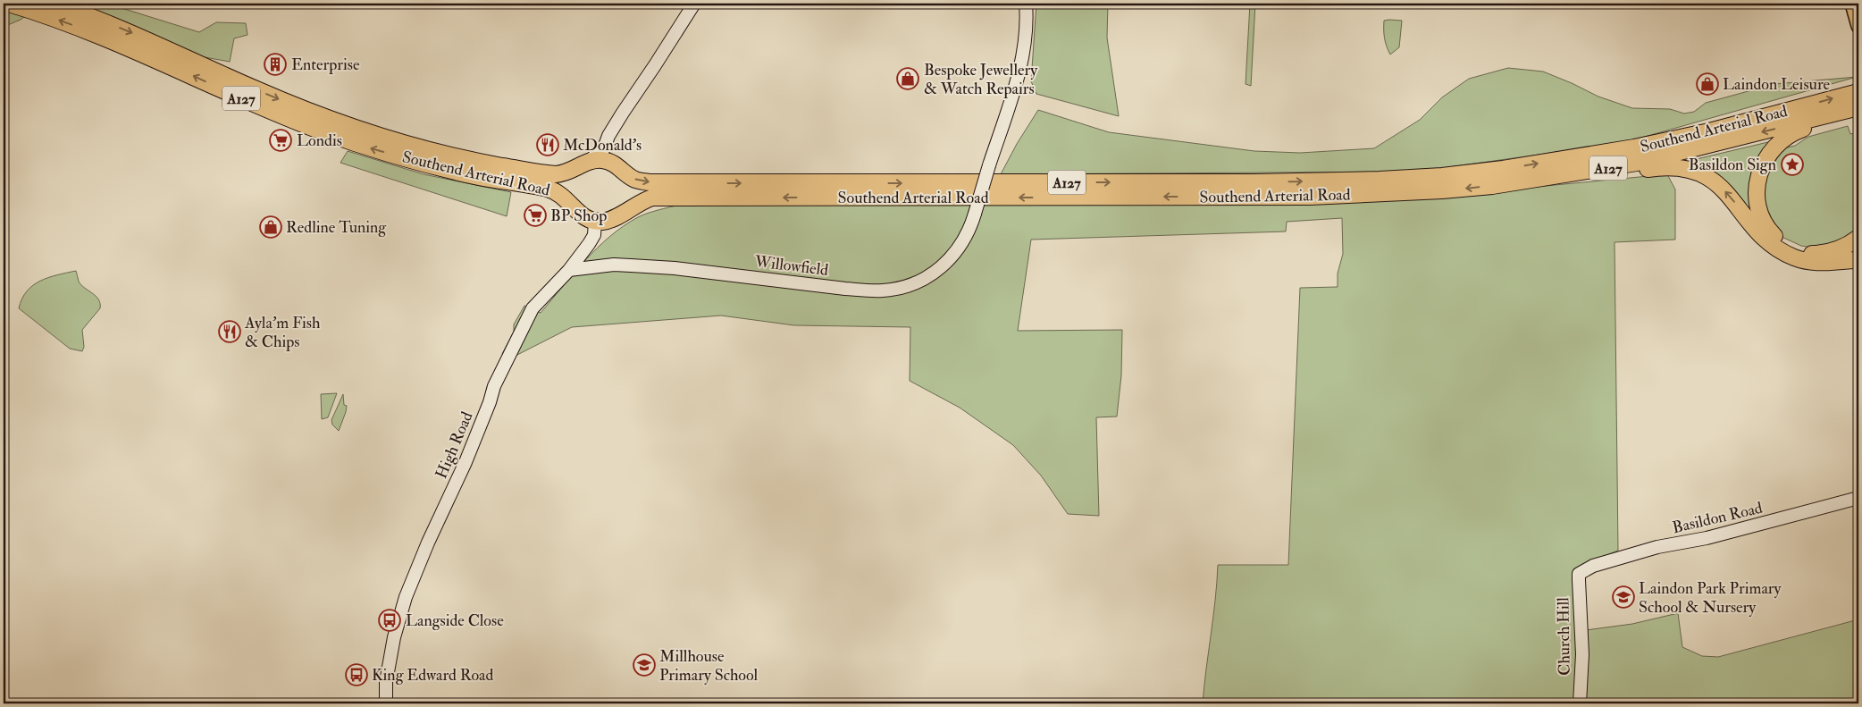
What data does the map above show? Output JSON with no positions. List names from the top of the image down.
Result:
{
  "streets": {
    "highway": ["A127", "Southend Arterial Road"],
    "street": [
      "Willowfield",
      "High Road",
      "Basildon Road",
      "Church Hill"
    ]
  },
  "crossings": [
    ["A127", "Southend Arterial Road"],
    ["Southend Arterial Road", "High Road"],
    ["Willowfield", "High Road"],
    ["Basildon Road", "Church Hill"]
  ],
  "places": {
    "building": ["Enterprise"],
    "shop": ["Bespoke Jewellery & Watch Repairs", "Laindon Leisure", "Redline Tuning"],
    "supermarket": ["Londis", "BP Shop"],
    "restaurant": ["McDonald's", "Ayla’m Fish & Chips"],
    "place": ["Basildon Sign"],
    "school or university": ["Laindon Park Primary School & Nursery", "Millhouse Primary School"],
    "bus stop": ["Langside Close", "King Edward Road"]
  }
}
